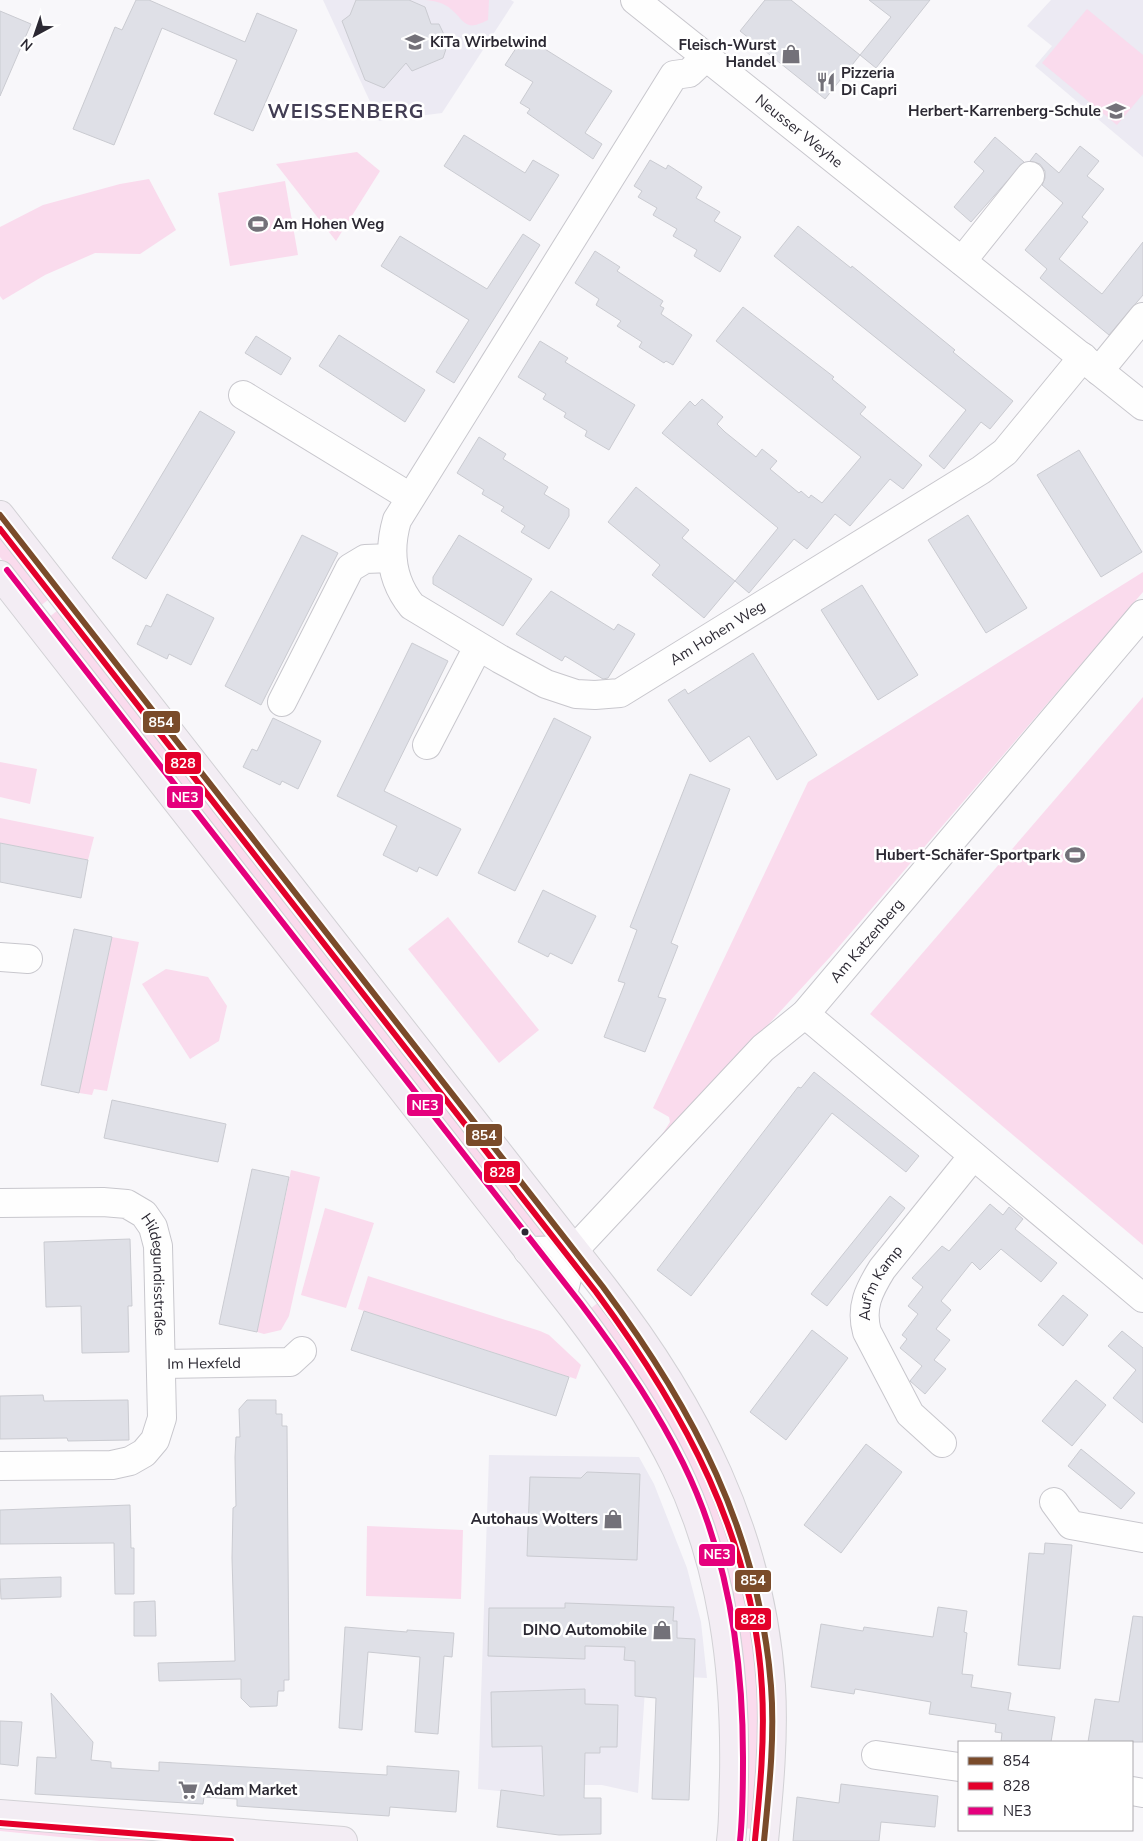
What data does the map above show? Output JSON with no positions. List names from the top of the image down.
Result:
{
  "streets": {
    "street": [
      "Neusser Weyhe",
      "Am Hohen Weg",
      "Am Katzenberg",
      "Hildegundisstraße",
      "Auf'm Kamp",
      "Im Hexfeld"
    ]
  },
  "crossings": [
    ["Neusser Weyhe", "Am Hohen Weg"],
    ["Hildegundisstraße", "Im Hexfeld"]
  ],
  "districts": ["WEISSENBERG"],
  "places": {
    "school or university": ["KiTa Wirbelwind", "Herbert-Karrenberg-Schule"],
    "shop": ["Fleisch-Wurst Handel", "Autohaus Wolters", "DINO Automobile"],
    "restaurant": ["Pizzeria Di Capri"],
    "sports": ["Am Hohen Weg", "Hubert-Schäfer-Sportpark"],
    "supermarket": ["Adam Market"]
  },
  "lines": ["transit line 854", "transit line 828", "transit line NE3"],
  "legend": ["854", "828", "NE3"],
  "north": "bottom left"
}
